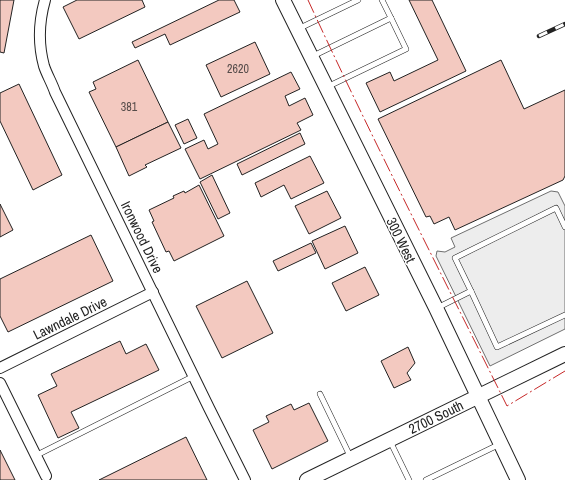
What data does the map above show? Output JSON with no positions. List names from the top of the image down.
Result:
{
  "streets": {
    "main road": ["300 West", "2700 South"],
    "street": ["Ironwood Drive", "Lawndale Drive"]
  },
  "crossings": [
    ["Ironwood Drive", "Lawndale Drive"],
    ["300 West", "2700 South"]
  ],
  "house_numbers": ["2620", "381"]
}
